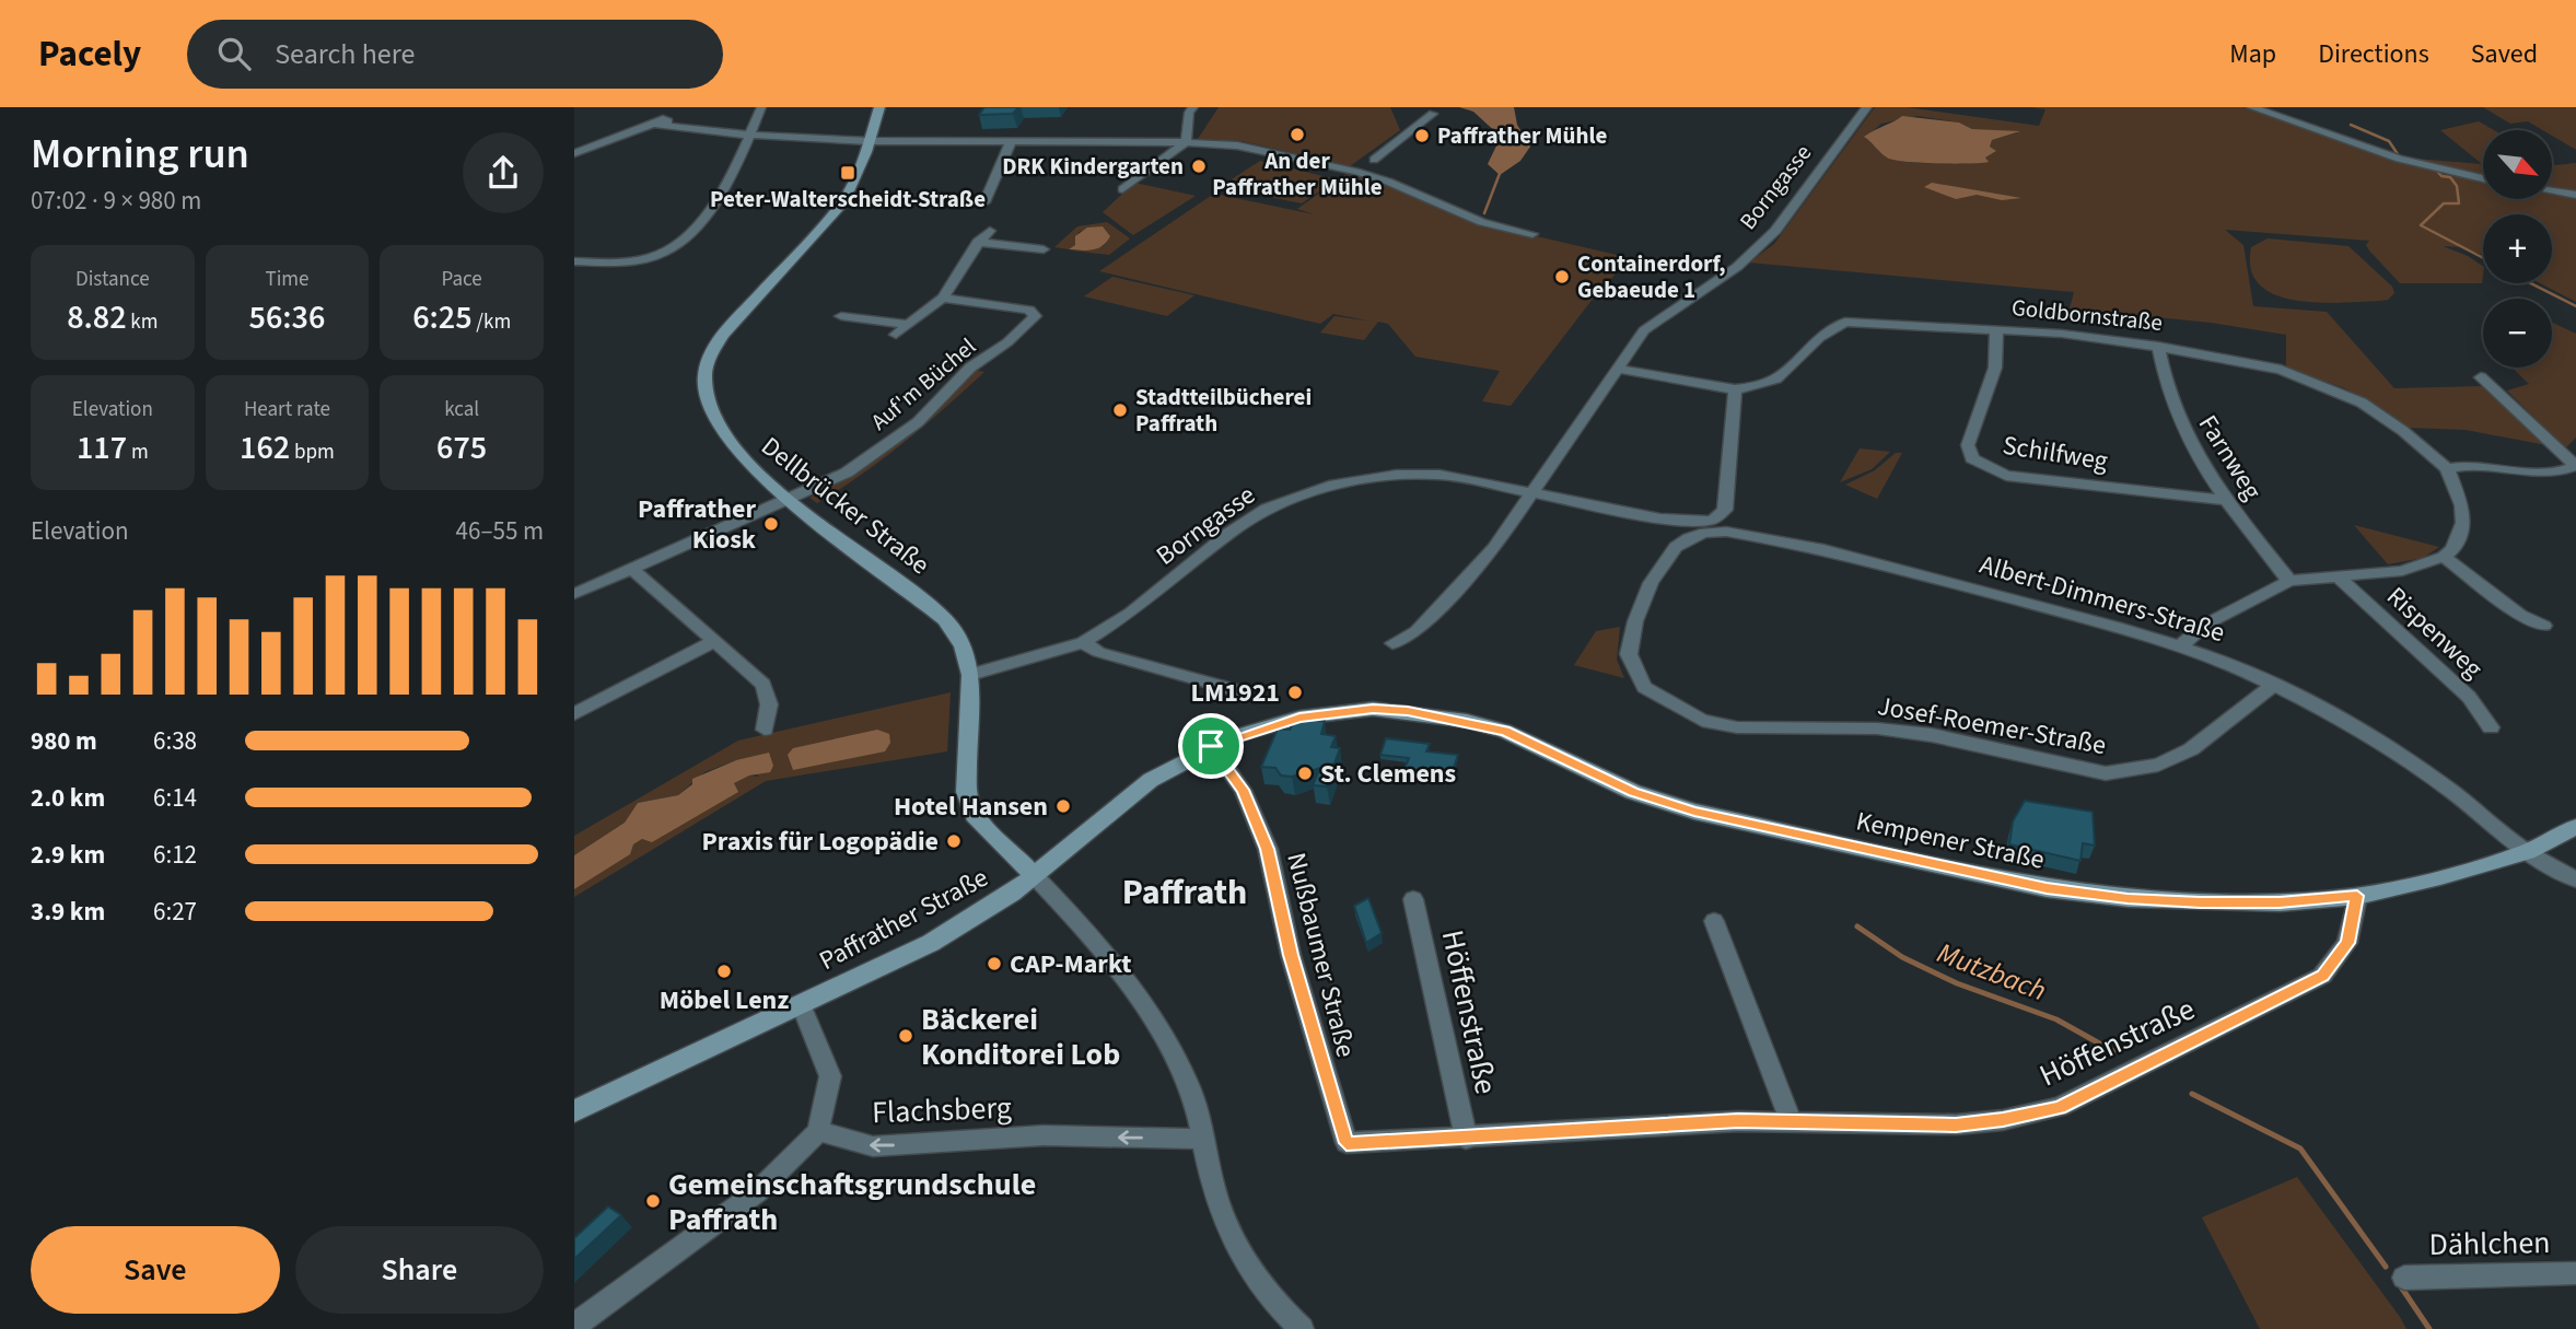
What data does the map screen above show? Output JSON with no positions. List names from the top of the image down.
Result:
{
  "streets": {
    "main road": ["Dellbrücker Straße", "Kempener Straße", "Paffrather Straße"],
    "street": [
      "Borngasse",
      "Goldbornstraße",
      "Auf'm Büchel",
      "Schilfweg",
      "Farnweg",
      "Albert-Dimmers-Straße",
      "Rispenweg",
      "Josef-Roemer-Straße",
      "Nußbaumer Straße",
      "Höffenstraße",
      "Flachsberg",
      "Dählchen"
    ]
  },
  "crossings": [
    ["Borngasse", "Goldbornstraße"],
    ["Borngasse", "Dellbrücker Straße"],
    ["Borngasse", "Albert-Dimmers-Straße"],
    ["Goldbornstraße", "Schilfweg"],
    ["Goldbornstraße", "Farnweg"],
    ["Goldbornstraße", "Josef-Roemer-Straße"],
    ["Auf'm Büchel", "Dellbrücker Straße"],
    ["Schilfweg", "Farnweg"],
    ["Dellbrücker Straße", "Paffrather Straße"],
    ["Albert-Dimmers-Straße", "Josef-Roemer-Straße"],
    ["Albert-Dimmers-Straße", "Kempener Straße"],
    ["Kempener Straße", "Paffrather Straße"],
    ["Kempener Straße", "Höffenstraße"],
    ["Paffrather Straße", "Nußbaumer Straße"],
    ["Nußbaumer Straße", "Höffenstraße"]
  ],
  "one_way": ["Flachsberg"],
  "districts": ["Paffrath"],
  "water": ["Mutzbach"],
  "places": {
    "other": [
      "An der Paffrather Mühle",
      "Paffrather Mühle",
      "DRK Kindergarten",
      "Containerdorf, Gebaeude 1",
      "Stadtteilbücherei Paffrath",
      "Paffrather Kiosk",
      "LM1921",
      "St. Clemens",
      "Hotel Hansen",
      "Praxis für Logopädie",
      "CAP-Markt",
      "Möbel Lenz",
      "Bäckerei Konditorei Lob",
      "Gemeinschaftsgrundschule Paffrath"
    ],
    "transit": ["Peter-Walterscheidt-Straße"]
  },
  "north": "bottom right",
  "page": {
    "header": "Pacely",
    "search": "Search here",
    "nav": ["Map", "Directions", "Saved"],
    "heading": ["Morning run", "07:02 · 9 × 980 m"],
    "map_buttons": ["+", "−"],
    "stats": [
      ["Distance", "8.82 km"],
      ["Time", "56:36"],
      ["Pace", "6:25 /km"],
      ["Elevation", "117 m"],
      ["Heart rate", "162 bpm"],
      ["kcal", "675"]
    ],
    "chart": ["Elevation", "46–55 m"],
    "list": [
      {
        "name": "980 m",
        "note": "6:38"
      },
      {
        "name": "2.0 km",
        "note": "6:14"
      },
      {
        "name": "2.9 km",
        "note": "6:12"
      },
      {
        "name": "3.9 km",
        "note": "6:27"
      }
    ],
    "buttons": ["Save", "Share"]
  }
}
